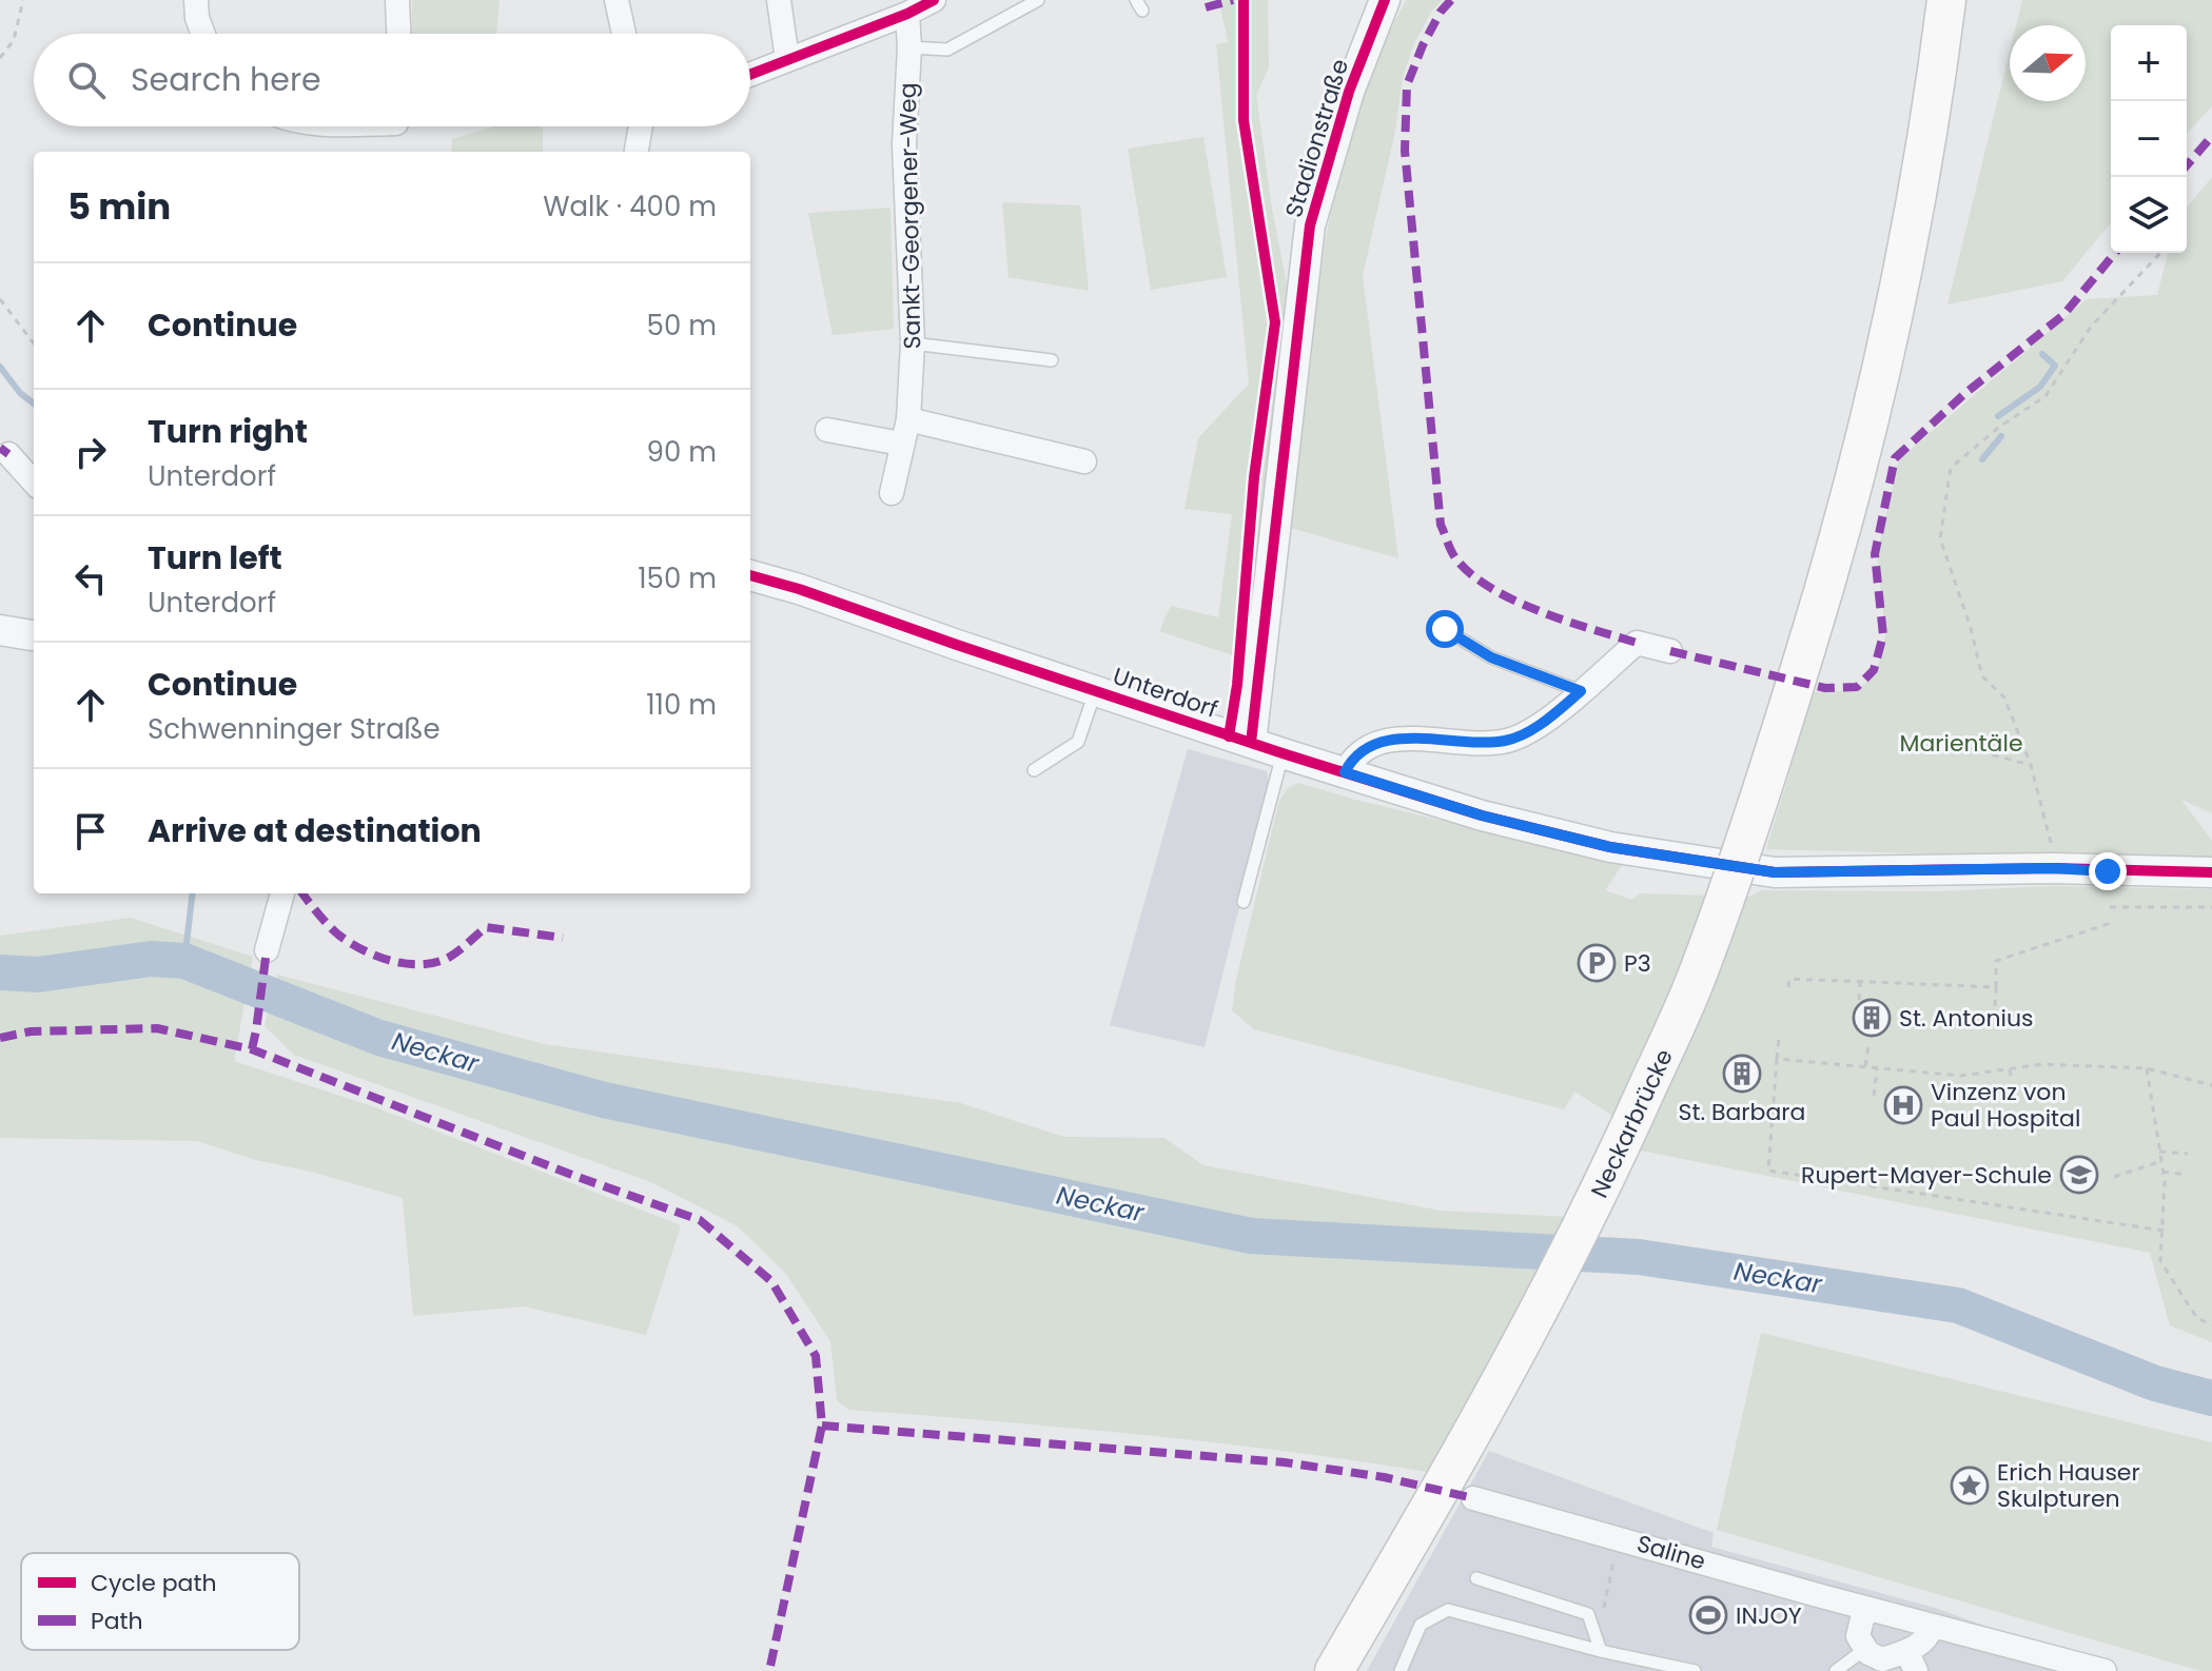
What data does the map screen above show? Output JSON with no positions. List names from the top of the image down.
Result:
{
  "streets": {
    "main road": ["Neckarbrücke"],
    "street": [
      "Stadionstraße",
      "Sankt-Georgener-Weg",
      "Unterdorf",
      "Saline"
    ]
  },
  "crossings": [
    ["Stadionstraße", "Unterdorf"]
  ],
  "water": ["Neckar"],
  "parks": ["Marientäle"],
  "places": {
    "parking": ["P3"],
    "building": ["St. Antonius", "St. Barbara"],
    "hospital": ["Vinzenz von Paul Hospital"],
    "school or university": ["Rupert-Mayer-Schule"],
    "place": ["Erich Hauser Skulpturen"],
    "sports": ["INJOY"]
  },
  "legend": ["Cycle path", "Path"],
  "north": "right",
  "page": {
    "map_buttons": ["+", "−"],
    "search": "Search here",
    "heading": ["5 min", "Walk · 400 m"],
    "list": [
      ["Continue", "50 m"],
      ["Turn right", "Unterdorf", "90 m"],
      ["Turn left", "Unterdorf", "150 m"],
      ["Continue", "Schwenninger Straße", "110 m"],
      "Arrive at destination"
    ]
  }
}
